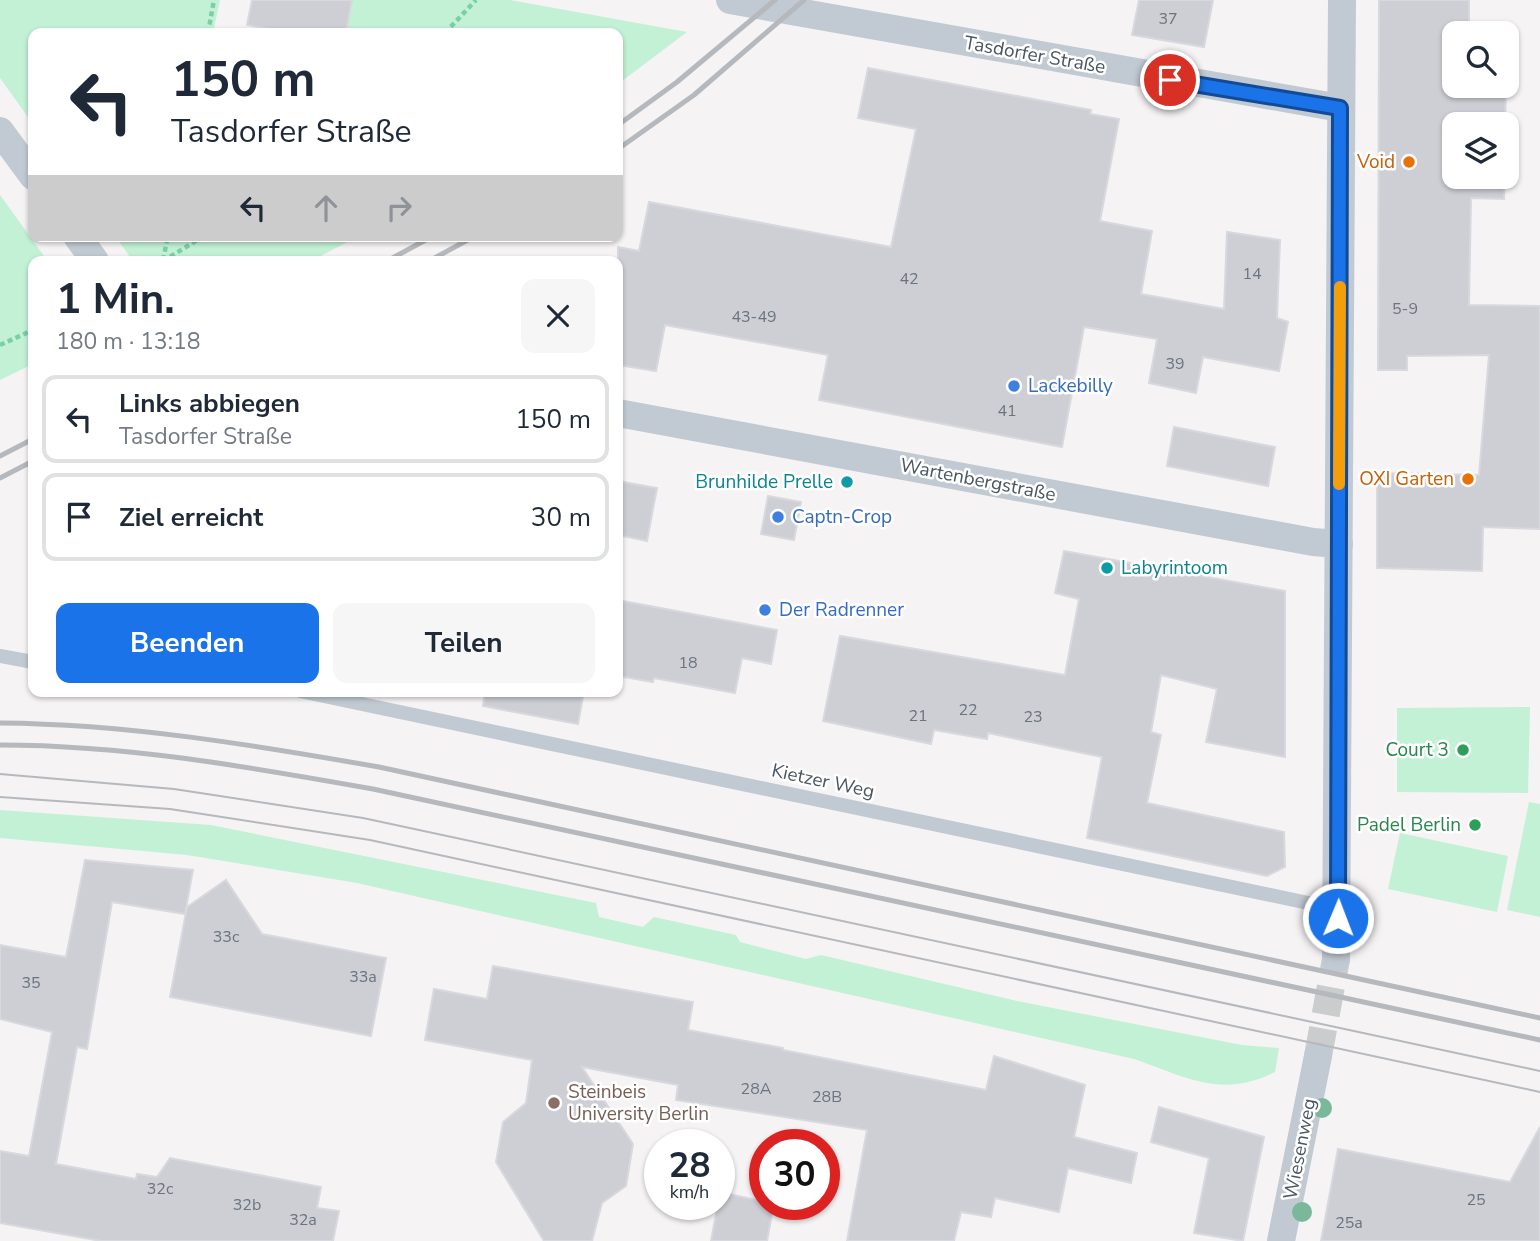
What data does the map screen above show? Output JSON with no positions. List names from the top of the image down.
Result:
{
  "streets": {
    "street": ["Tasdorfer Straße", "Wartenbergstraße", "Wiesenweg"],
    "lane": ["Kietzer Weg"]
  },
  "places": [
    "Void",
    "Lackebilly",
    "OXI Garten",
    "Brunhilde Prelle",
    "Captn-Crop",
    "Labyrintoom",
    "Der Radrenner",
    "Court 3",
    "Padel Berlin",
    "Steinbeis University Berlin"
  ],
  "house_numbers": [
    "37",
    "14",
    "42",
    "5-9",
    "43-49",
    "39",
    "41",
    "18",
    "22",
    "21",
    "23",
    "33c",
    "33a",
    "35",
    "28A",
    "28B",
    "32c",
    "25",
    "32b",
    "32a",
    "25a"
  ],
  "page": {
    "turn": ["150 m", "Tasdorfer Straße"],
    "heading": ["1 Min.", "180 m · 13:18"],
    "list": [
      {
        "name": "Links abbiegen",
        "note": "Tasdorfer Straße",
        "value": "150 m"
      },
      {
        "name": "Ziel erreicht",
        "value": "30 m"
      }
    ],
    "buttons": ["Beenden", "Teilen"],
    "speed": "28 km/h",
    "limit": "30"
  }
}
